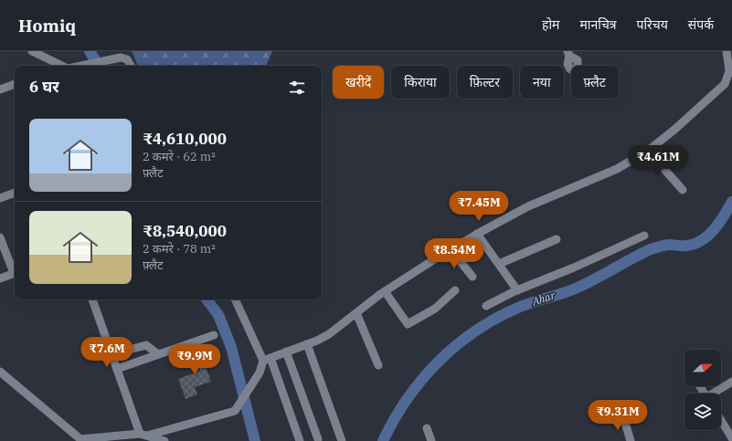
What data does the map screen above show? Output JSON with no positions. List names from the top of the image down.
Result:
{
  "water": ["Ahar"],
  "north": "right",
  "page": {
    "header": "Homiq",
    "nav": [
      "होम",
      "मानचित्र",
      "परिचय",
      "संपर्क"
    ],
    "chip": [
      "खरीदें",
      "किराया",
      "फ़िल्टर",
      "नया",
      "फ़्लैट"
    ],
    "heading": "6 घर",
    "list": [
      {
        "name": "₹4,610,000",
        "note": "2 कमरे · 62 m² · फ़्लैट"
      },
      {
        "name": "₹8,540,000",
        "note": "2 कमरे · 78 m² · फ़्लैट"
      }
    ],
    "price": [
      "₹4.61M",
      "₹7.45M",
      "₹8.54M",
      "₹7.6M",
      "₹9.9M",
      "₹9.31M"
    ]
  }
}
